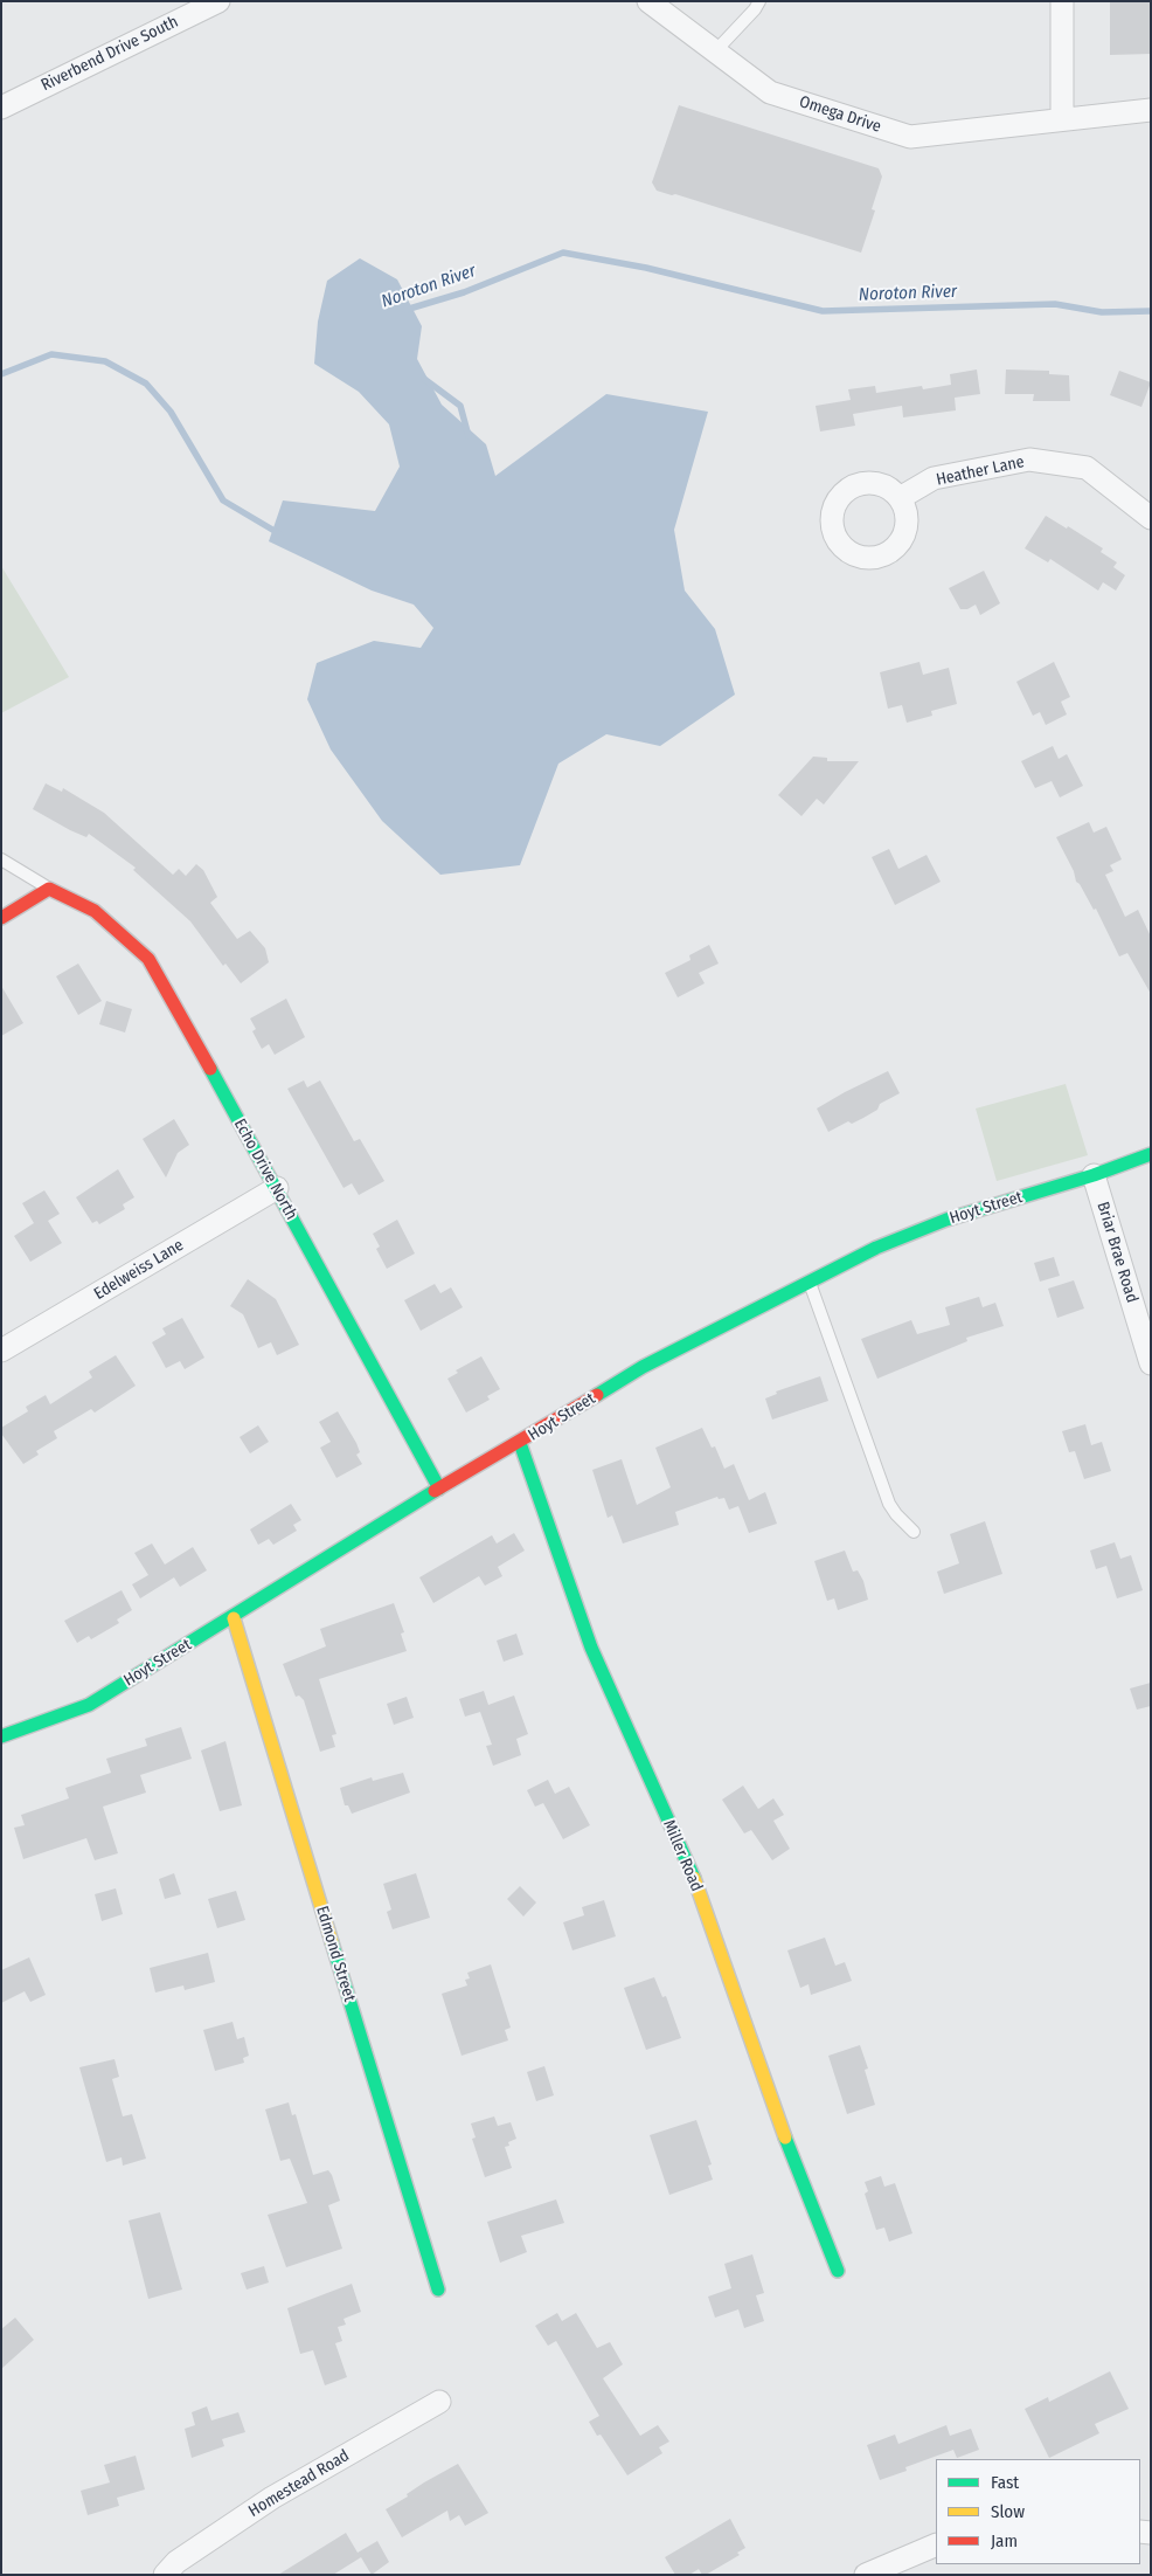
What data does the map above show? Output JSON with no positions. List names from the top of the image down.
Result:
{
  "streets": {
    "street": [
      "Riverbend Drive South",
      "Omega Drive",
      "Heather Lane",
      "Echo Drive North",
      "Hoyt Street",
      "Briar Brae Road",
      "Edelweiss Lane",
      "Miller Road",
      "Edmond Street",
      "Homestead Road"
    ]
  },
  "crossings": [
    ["Echo Drive North", "Hoyt Street"],
    ["Echo Drive North", "Edelweiss Lane"],
    ["Hoyt Street", "Briar Brae Road"],
    ["Hoyt Street", "Miller Road"],
    ["Hoyt Street", "Edmond Street"]
  ],
  "water": ["Noroton River"],
  "legend": ["Fast", "Slow", "Jam"]
}
